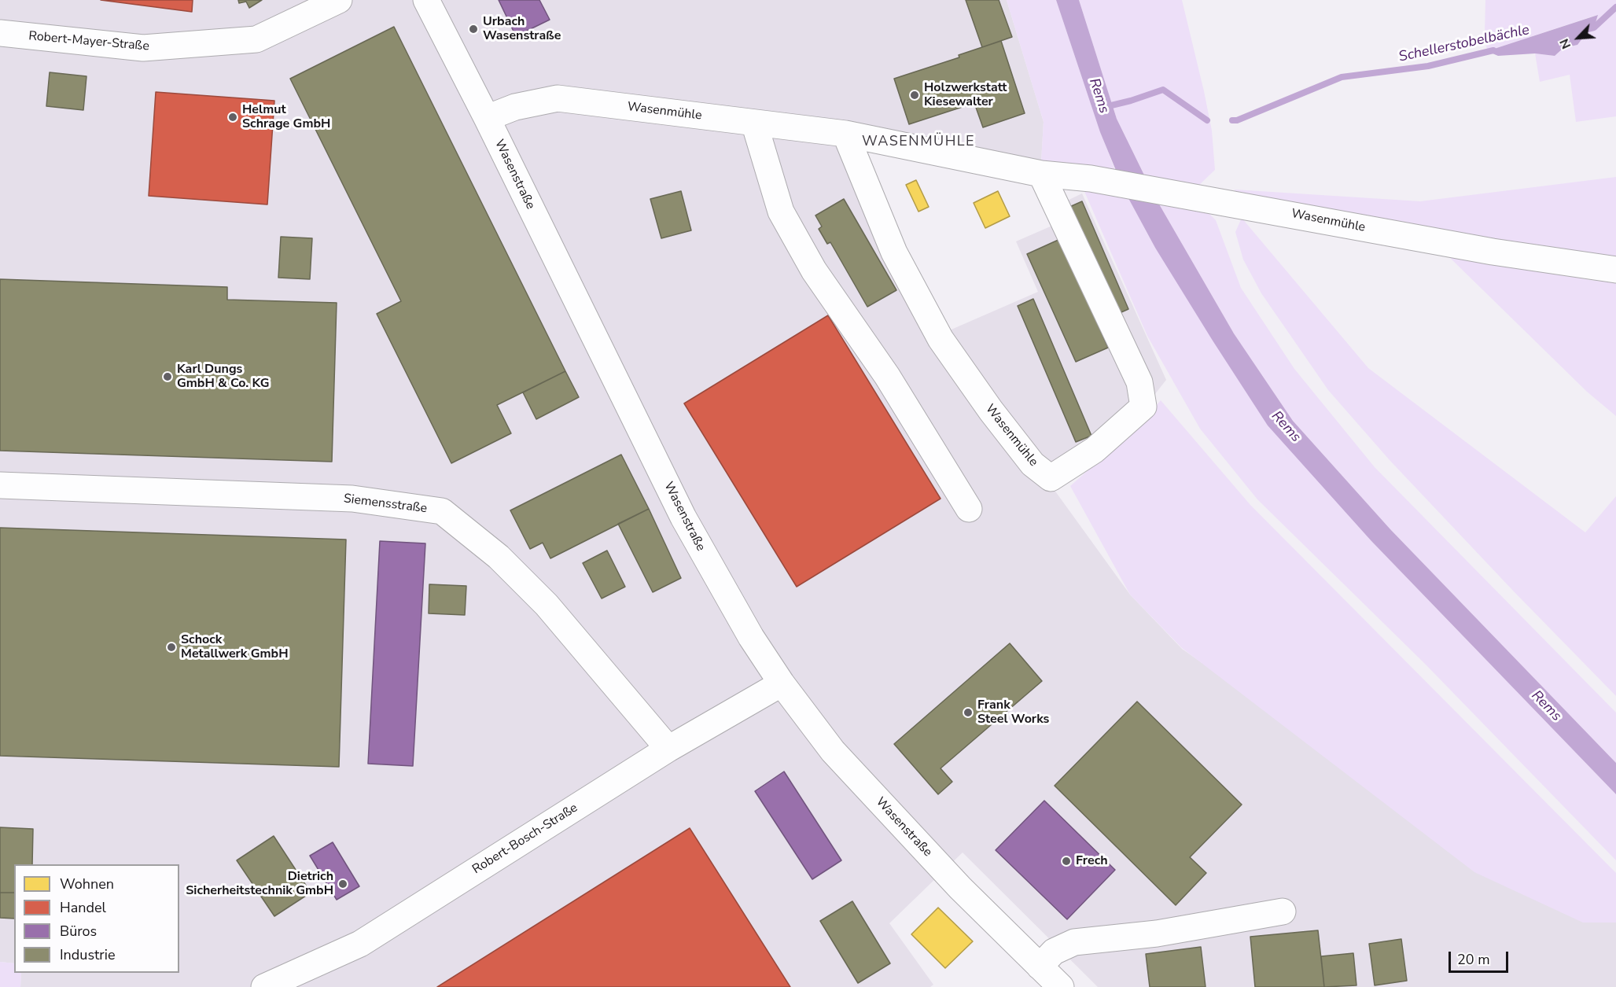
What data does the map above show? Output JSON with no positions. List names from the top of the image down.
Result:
{
  "streets": {
    "street": [
      "Robert-Mayer-Straße",
      "Wasenmühle",
      "Wasenstraße",
      "Siemensstraße",
      "Robert-Bosch-Straße"
    ]
  },
  "crossings": [
    ["Wasenmühle", "Wasenstraße"],
    ["Wasenstraße", "Robert-Bosch-Straße"],
    ["Siemensstraße", "Robert-Bosch-Straße"]
  ],
  "districts": ["WASENMÜHLE"],
  "water": ["Schellerstobelbächle", "Rems"],
  "places": [
    "Urbach Wasenstraße",
    "Holzwerkstatt Kiesewalter",
    "Helmut Schrage GmbH",
    "Karl Dungs GmbH & Co. KG",
    "Schock Metallwerk GmbH",
    "Frank Steel Works",
    "Frech",
    "Dietrich Sicherheitstechnik GmbH"
  ],
  "legend": [
    "Wohnen",
    "Handel",
    "Büros",
    "Industrie"
  ],
  "scale_bar": "20 m",
  "north": "bottom left"
}
